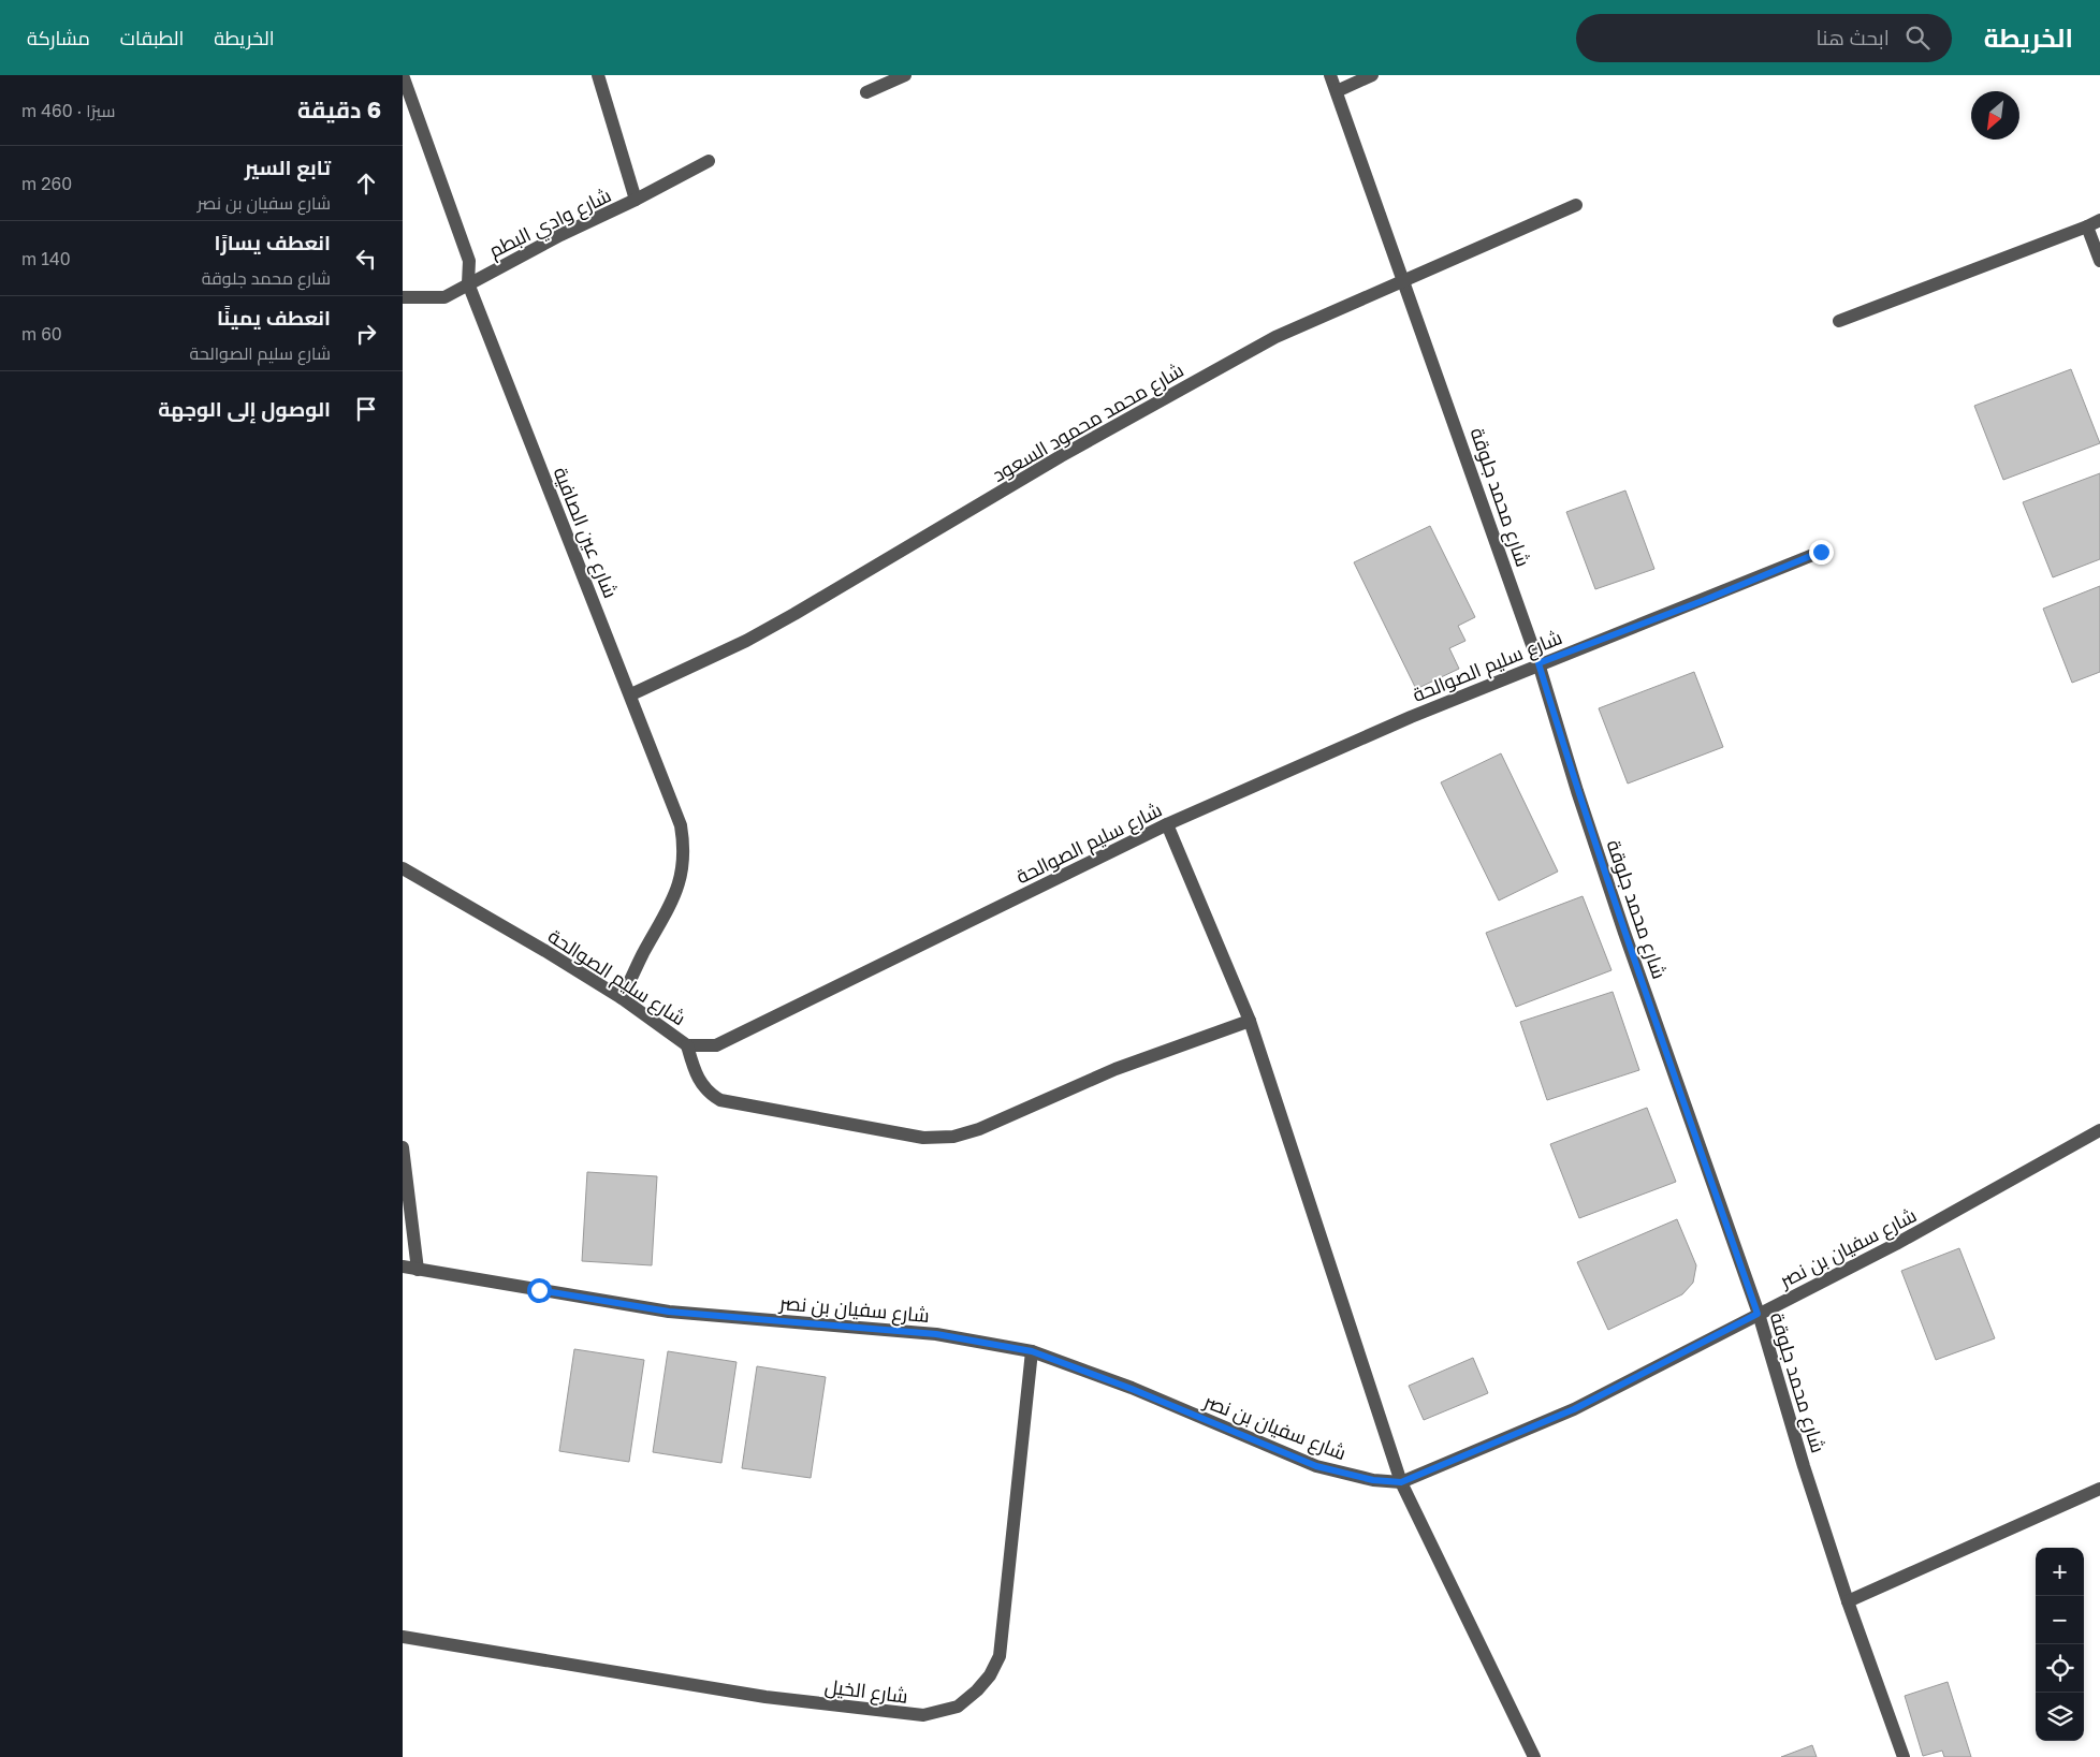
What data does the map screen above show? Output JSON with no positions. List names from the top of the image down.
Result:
{
  "streets": {
    "street": [
      "شارع وادي البطم",
      "شارع محمد محمود السعود",
      "شارع محمد جلوقة",
      "شارع عين الصافية",
      "شارع سليم الصوالحة",
      "شارع سفيان بن نصر",
      "شارع الخيل"
    ]
  },
  "crossings": [
    ["شارع وادي البطم", "شارع عين الصافية"],
    ["شارع محمد محمود السعود", "شارع محمد جلوقة"],
    ["شارع محمد محمود السعود", "شارع عين الصافية"],
    ["شارع محمد جلوقة", "شارع سليم الصوالحة"],
    ["شارع محمد جلوقة", "شارع سفيان بن نصر"],
    ["شارع عين الصافية", "شارع سليم الصوالحة"],
    ["شارع سفيان بن نصر", "شارع الخيل"]
  ],
  "north": "bottom left",
  "page": {
    "header": "الخريطة",
    "search": "ابحث هنا",
    "nav": ["الخريطة", "الطبقات", "مشاركة"],
    "heading": ["6 دقيقة", "سيرًا · 460 m"],
    "list": [
      ["تابع السير", "شارع سفيان بن نصر", "260 m"],
      ["انعطف يسارًا", "شارع محمد جلوقة", "140 m"],
      ["انعطف يمينًا", "شارع سليم الصوالحة", "60 m"],
      "الوصول إلى الوجهة"
    ],
    "map_buttons": ["+", "−"]
  }
}
